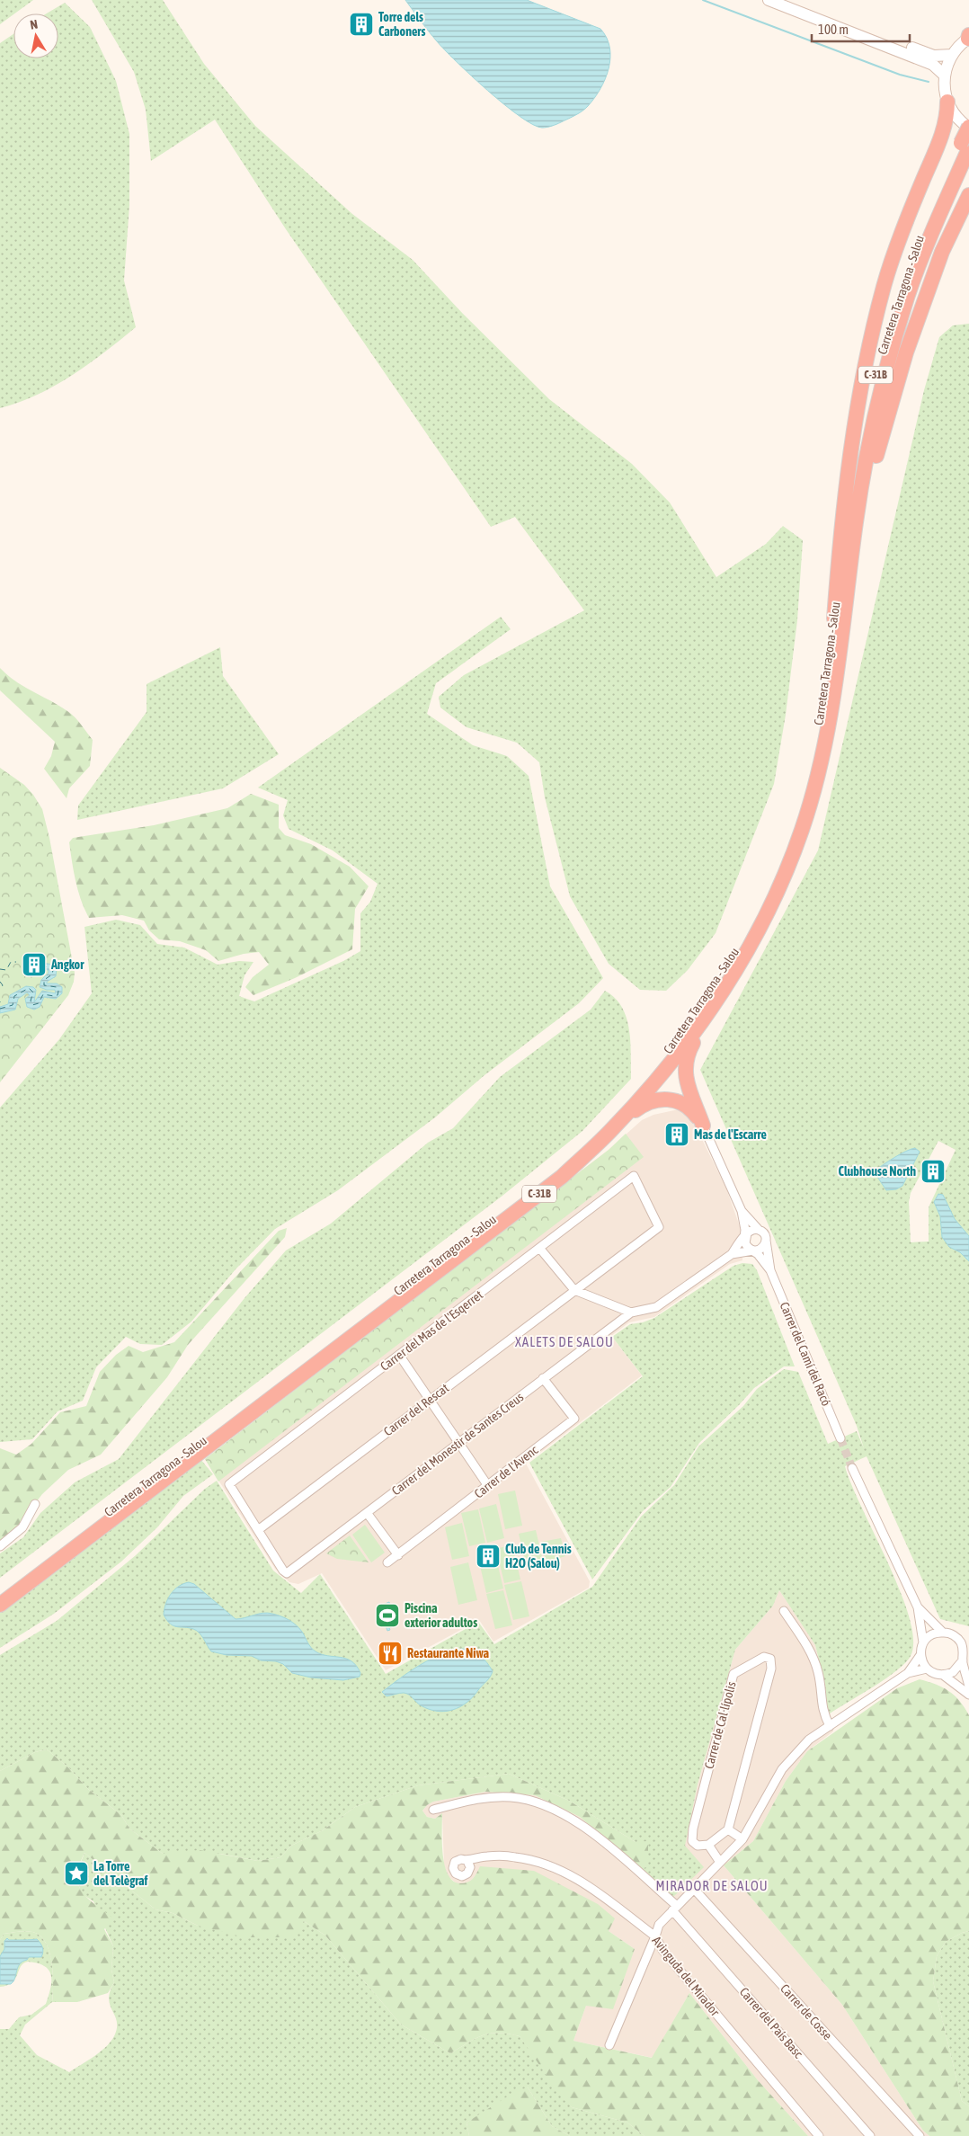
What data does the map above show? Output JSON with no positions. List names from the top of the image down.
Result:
{
  "streets": {
    "highway": ["Carretera Tarragona - Salou", "C-31B"],
    "street": [
      "Carrer del Mas de l'Esqerret",
      "Carrer del Camí del Racó",
      "Carrer del Rescat",
      "Carrer del Monestir de Santes Creus",
      "Carrer de l'Avenc",
      "Carrer de Cal·lípolis",
      "Avinguda del Mirador",
      "Carrer de Cosse",
      "Carrer del País Basc"
    ]
  },
  "crossings": [
    ["Carrer del Mas de l'Esqerret", "Carrer del Rescat"],
    ["Carrer del Mas de l'Esqerret", "Carrer del Monestir de Santes Creus"],
    ["Carrer del Rescat", "Carrer del Monestir de Santes Creus"],
    ["Carrer del Monestir de Santes Creus", "Carrer de l'Avenc"]
  ],
  "districts": ["XALETS DE SALOU", "MIRADOR DE SALOU"],
  "places": {
    "building": [
      "Torre dels Carboners",
      "Angkor",
      "Mas de l'Escarre",
      "Clubhouse North",
      "Club de Tennis H2O (Salou)"
    ],
    "sports": ["Piscina exterior adultos"],
    "restaurant": ["Restaurante Niwa"],
    "place": ["La Torre del Telègraf"]
  },
  "scale_bar": "100 m",
  "north": "top"
}
